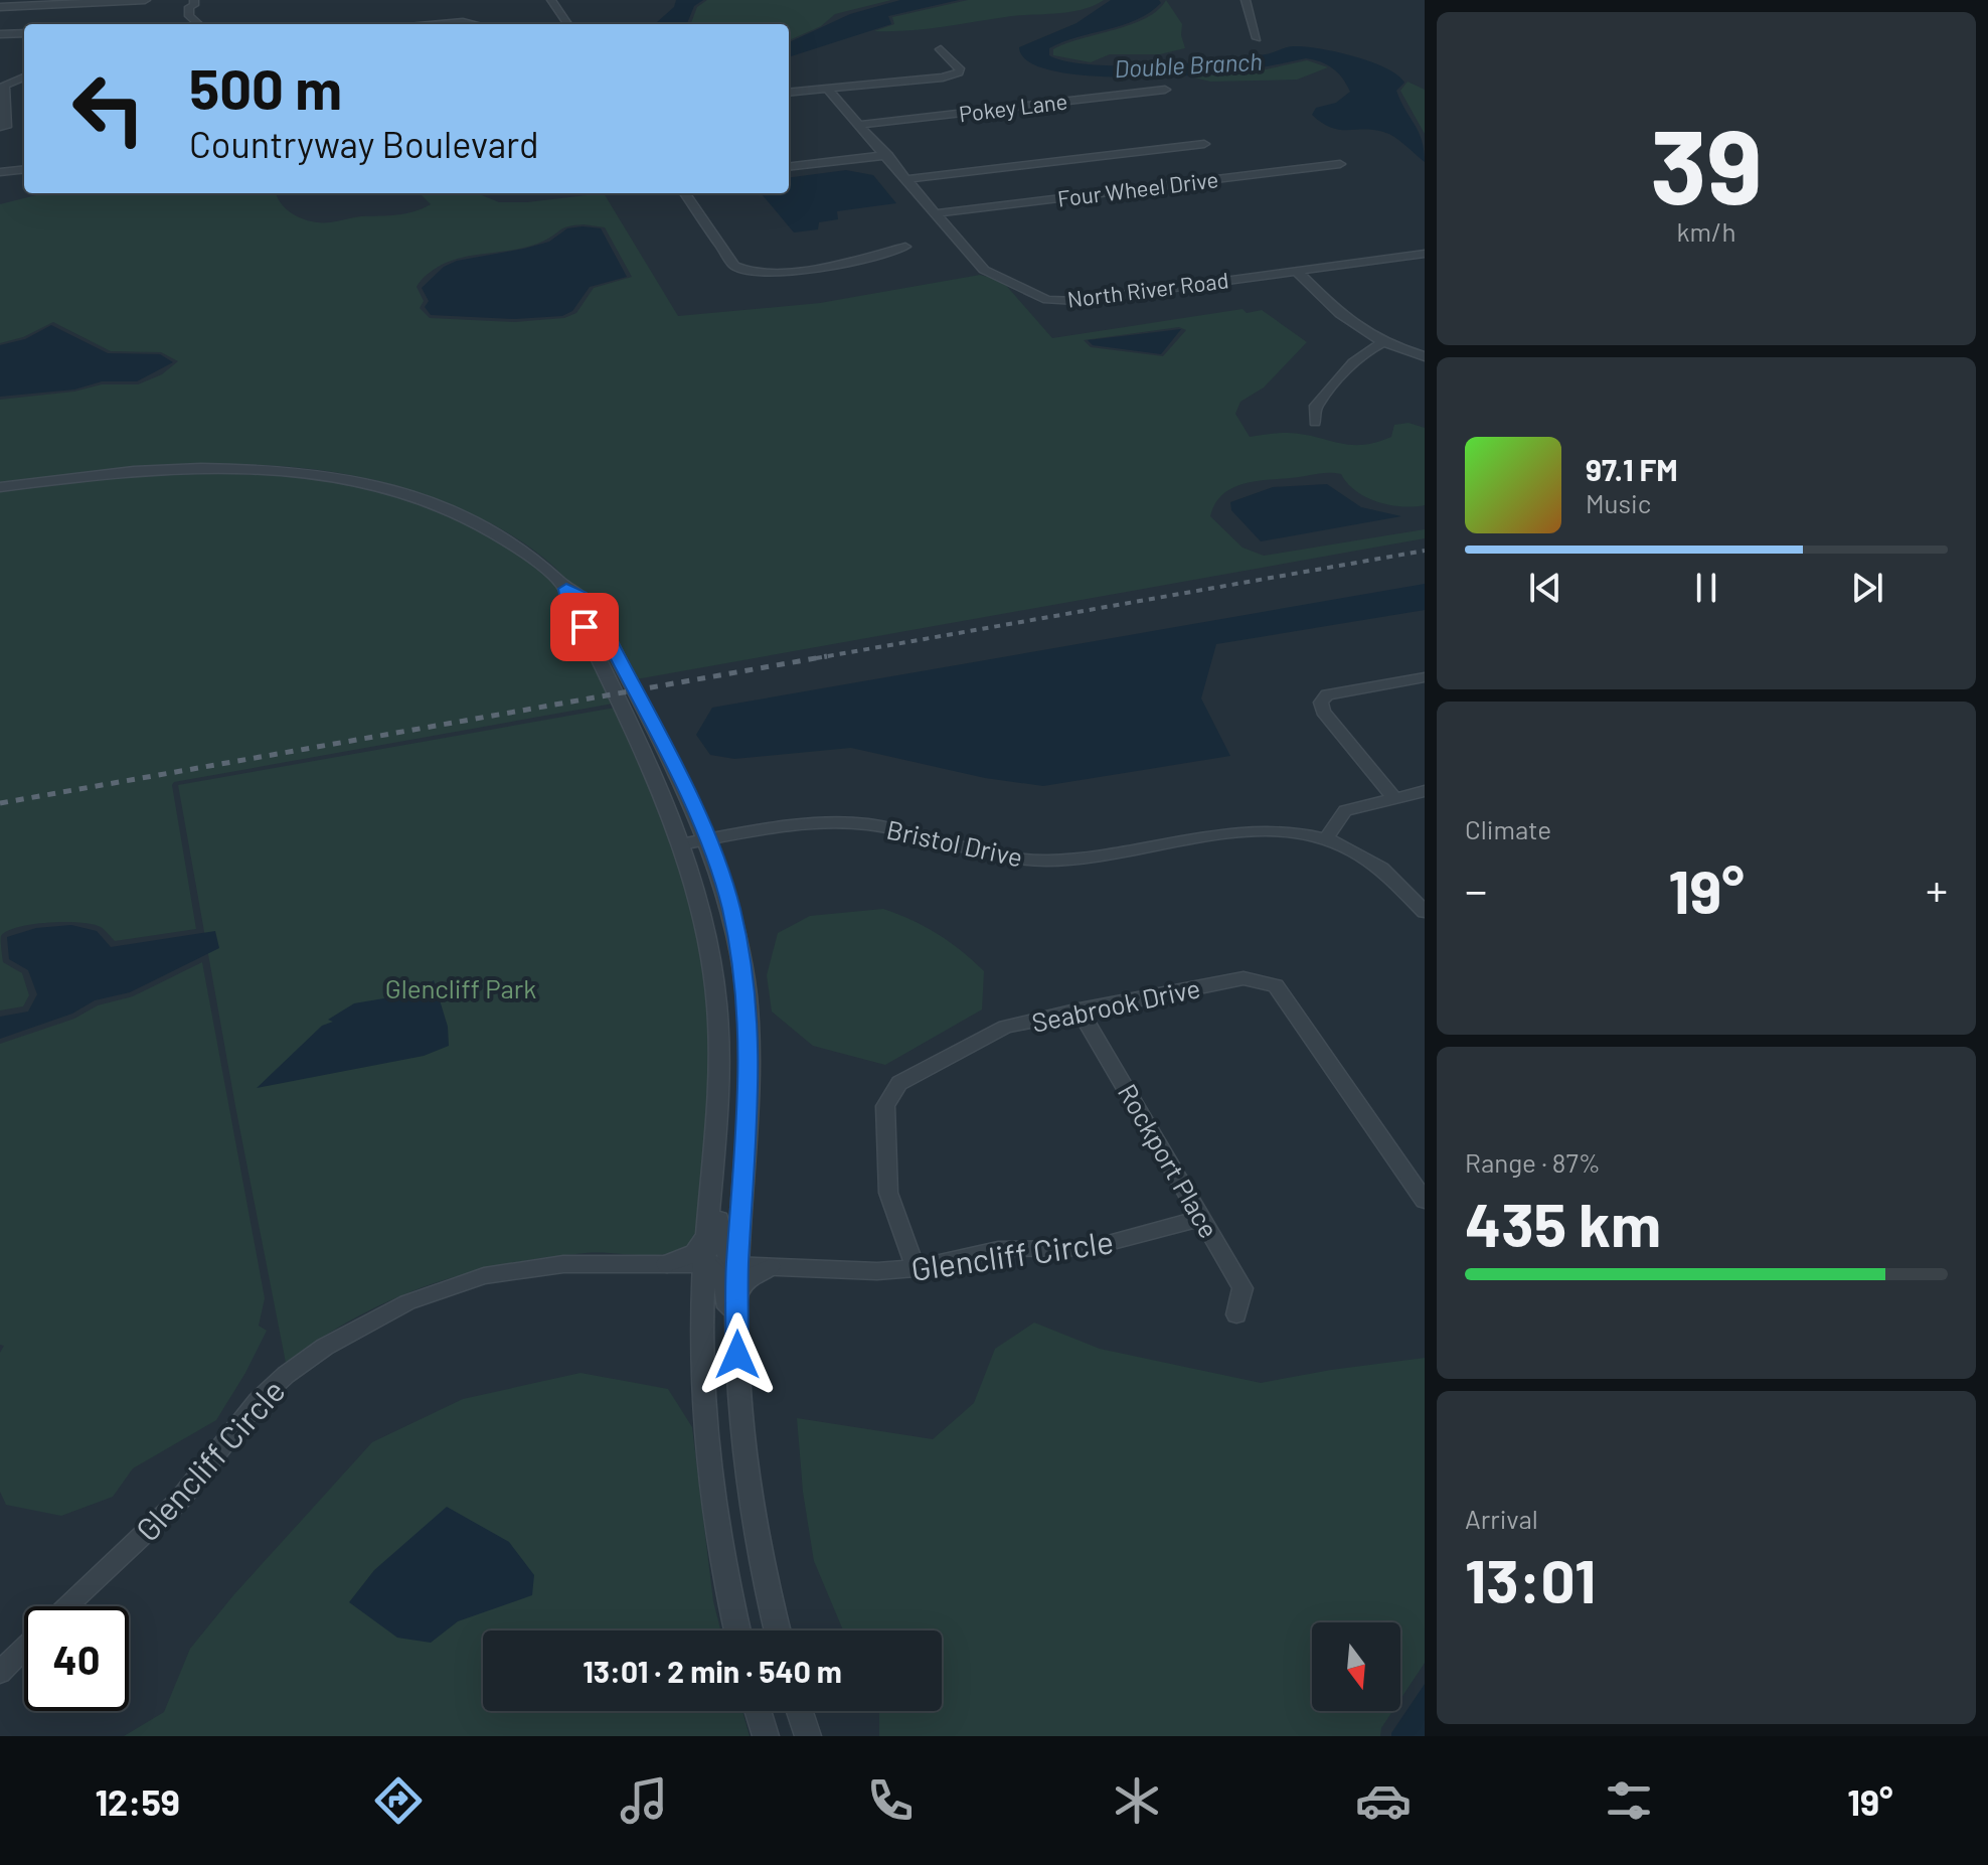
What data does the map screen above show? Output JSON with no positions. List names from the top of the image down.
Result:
{
  "streets": {
    "street": [
      "Pokey Lane",
      "Four Wheel Drive",
      "North River Road",
      "Bristol Drive",
      "Seabrook Drive",
      "Rockport Place",
      "Glencliff Circle"
    ]
  },
  "crossings": [
    ["Pokey Lane", "North River Road"],
    ["Four Wheel Drive", "North River Road"],
    ["Seabrook Drive", "Rockport Place"],
    ["Seabrook Drive", "Glencliff Circle"],
    ["Rockport Place", "Glencliff Circle"]
  ],
  "water": ["Double Branch"],
  "parks": ["Glencliff Park"],
  "north": "bottom",
  "page": {
    "tile": [
      ["39", "km/h"],
      "Climate",
      ["Range · 87%", "435 km"],
      ["Arrival", "13:01"]
    ],
    "turn": ["500 m", "Countryway Boulevard"],
    "song": ["97.1 FM", "Music"],
    "heat": ["−", "19°", "+"],
    "limit": "40",
    "trip": "13:01 · 2 min · 540 m",
    "tabs": ["12:59", "19°"]
  }
}
